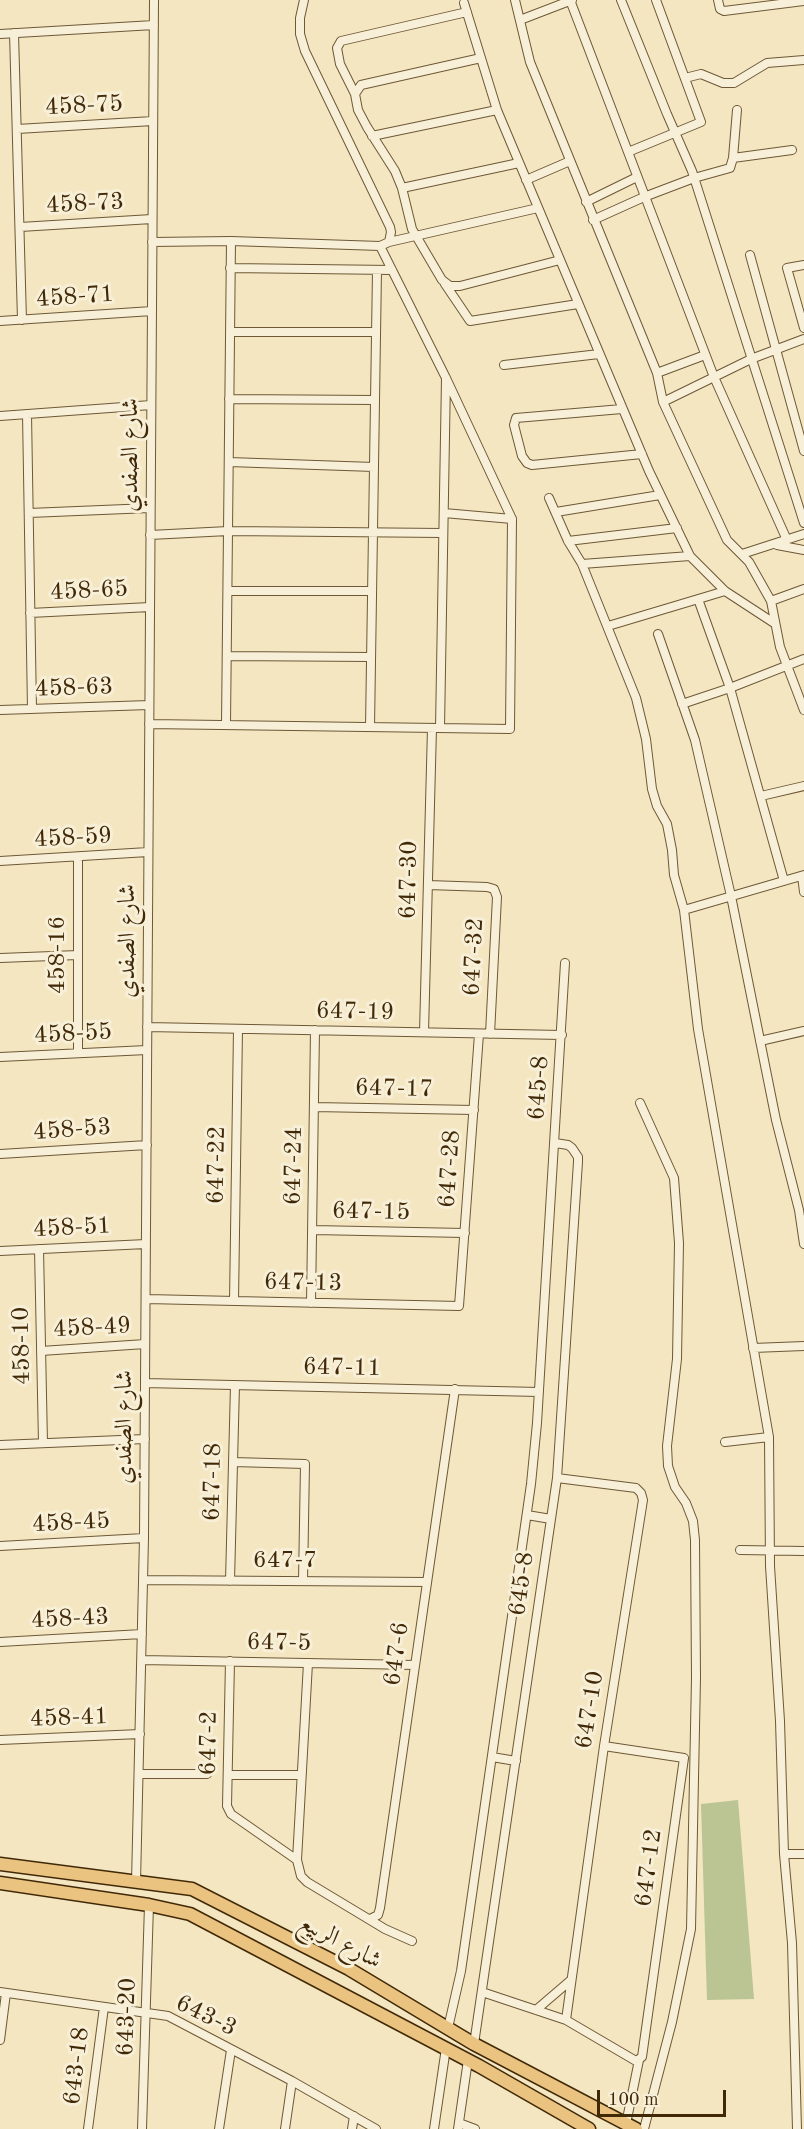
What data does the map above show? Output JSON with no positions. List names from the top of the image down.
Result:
{
  "streets": {
    "main road": ["شارع الربيع"],
    "street": [
      "458-75",
      "458-73",
      "458-71",
      "شارع الصفدي",
      "458-65",
      "458-63",
      "458-59",
      "647-30",
      "458-16",
      "647-32",
      "647-19",
      "458-55",
      "645-8",
      "647-17",
      "458-53",
      "647-22",
      "647-24",
      "647-28",
      "647-15",
      "458-51",
      "647-13",
      "458-49",
      "458-10",
      "647-11",
      "647-18",
      "458-45",
      "647-7",
      "458-43",
      "647-5",
      "647-6",
      "647-10",
      "458-41",
      "647-2",
      "647-12",
      "643-3",
      "643-20",
      "643-18"
    ]
  },
  "crossings": [
    ["458-75", "شارع الصفدي"],
    ["458-73", "شارع الصفدي"],
    ["458-71", "شارع الصفدي"],
    ["شارع الصفدي", "458-65"],
    ["شارع الصفدي", "458-63"],
    ["شارع الصفدي", "458-59"],
    ["شارع الصفدي", "647-19"],
    ["شارع الصفدي", "458-55"],
    ["شارع الصفدي", "458-53"],
    ["شارع الصفدي", "458-51"],
    ["شارع الصفدي", "647-13"],
    ["شارع الصفدي", "458-49"],
    ["شارع الصفدي", "647-11"],
    ["شارع الصفدي", "458-45"],
    ["شارع الصفدي", "647-7"],
    ["شارع الصفدي", "458-43"],
    ["شارع الصفدي", "647-5"],
    ["شارع الصفدي", "458-41"],
    ["شارع الصفدي", "شارع الربيع"],
    ["458-59", "458-16"],
    ["647-30", "647-32"],
    ["647-30", "647-19"],
    ["458-16", "458-55"],
    ["647-32", "647-19"],
    ["647-19", "645-8"],
    ["647-19", "647-22"],
    ["647-19", "647-24"],
    ["647-19", "647-28"],
    ["645-8", "647-11"],
    ["645-8", "647-10"],
    ["645-8", "شارع الربيع"],
    ["647-17", "647-24"],
    ["647-17", "647-28"],
    ["647-22", "647-13"],
    ["647-24", "647-15"],
    ["647-24", "647-13"],
    ["647-28", "647-15"],
    ["647-28", "647-13"],
    ["458-51", "458-10"],
    ["458-49", "458-10"],
    ["647-11", "647-18"],
    ["647-11", "647-6"],
    ["647-18", "647-7"],
    ["647-7", "647-6"],
    ["647-5", "647-6"],
    ["647-5", "647-2"],
    ["647-10", "647-12"],
    ["شارع الربيع", "643-20"],
    ["643-3", "643-20"],
    ["643-3", "643-18"]
  ],
  "scale_bar": "100 m"
}
